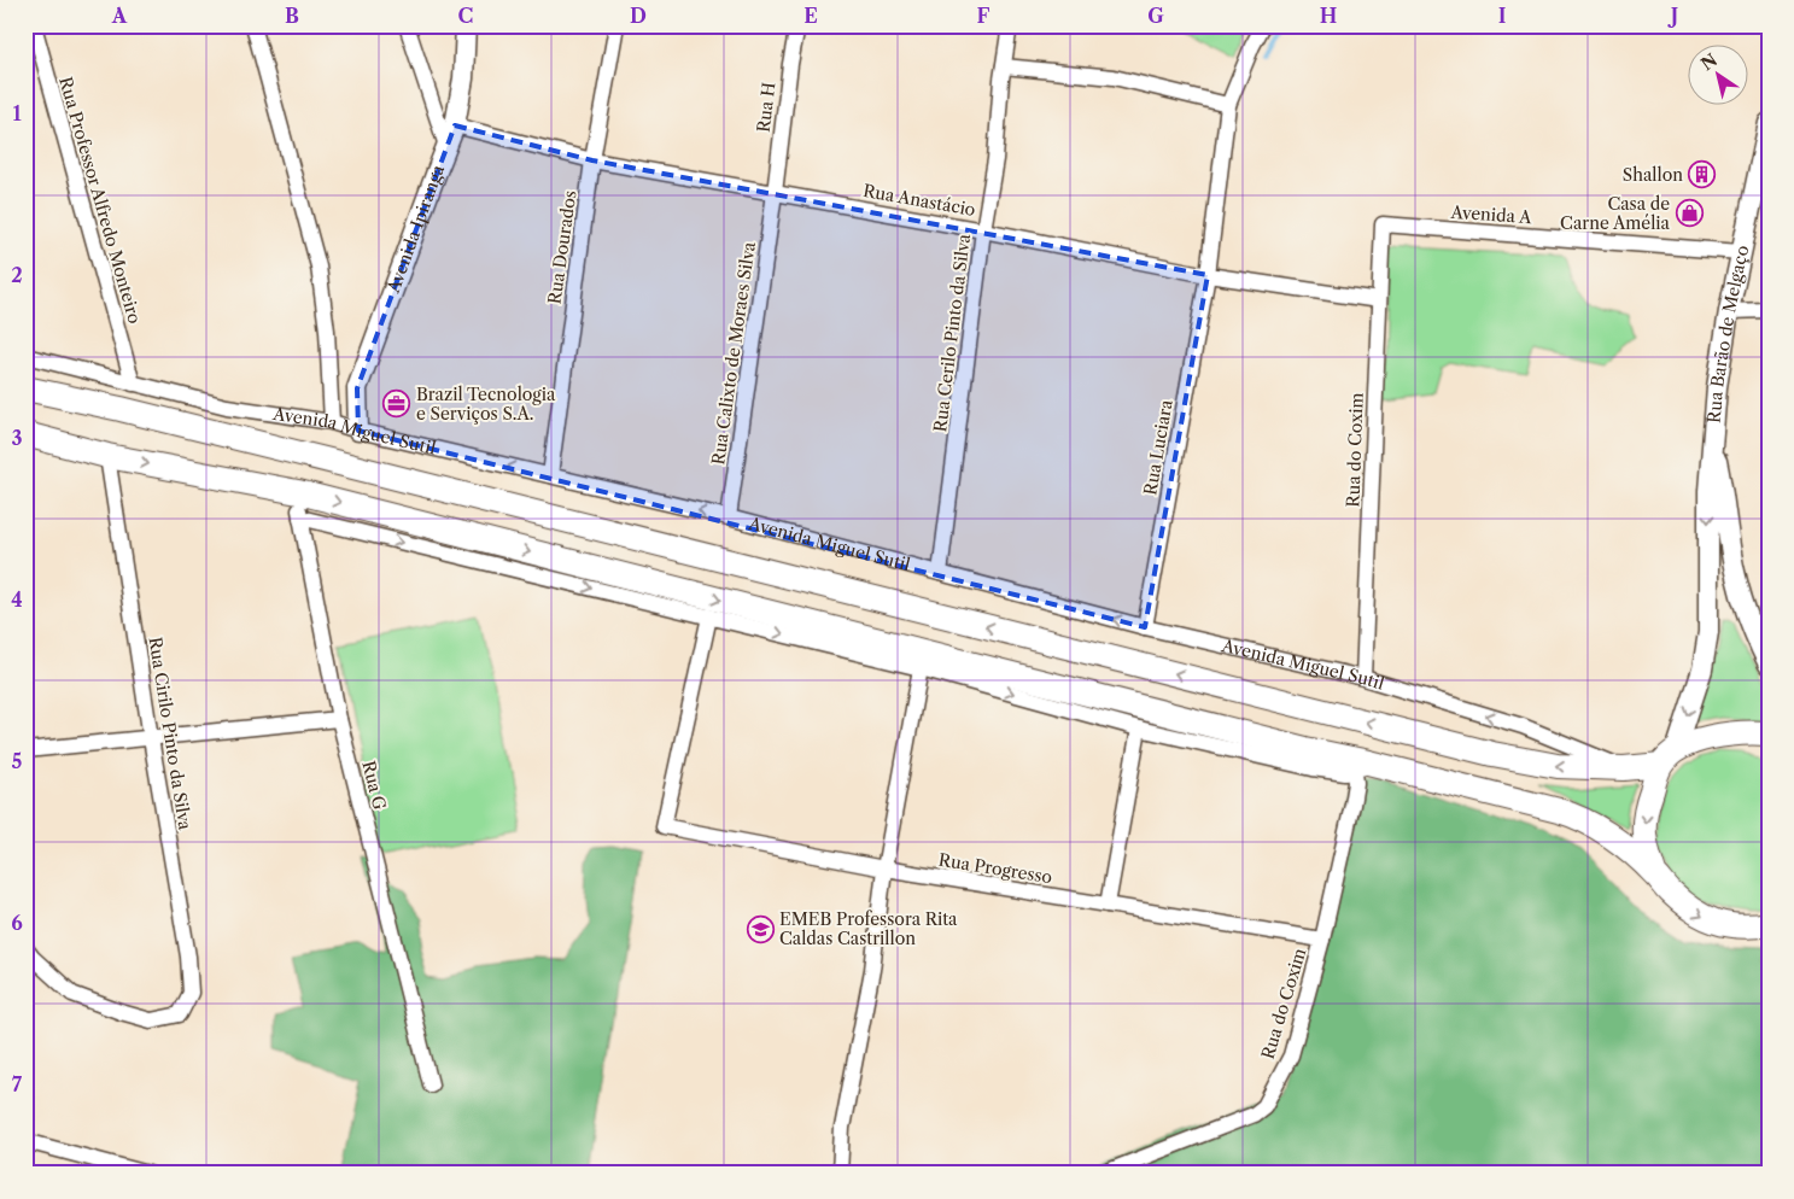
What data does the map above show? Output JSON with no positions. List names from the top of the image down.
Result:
{
  "streets": {
    "main road": ["Avenida Miguel Sutil"],
    "street": [
      "Rua H",
      "Rua Professor Alfredo Monteiro",
      "Rua Anastácio",
      "Avenida A",
      "Avenida Ipiranga",
      "Rua Dourados",
      "Rua Cerilo Pinto da Silva",
      "Rua Barão de Melgaço",
      "Rua Calixto de Moraes Silva",
      "Rua Luciara",
      "Rua do Coxim",
      "Rua Cirilo Pinto da Silva",
      "Rua G",
      "Rua Progresso"
    ]
  },
  "crossings": [
    ["Rua H", "Rua Anastácio"],
    ["Rua H", "Rua Calixto de Moraes Silva"],
    ["Rua Professor Alfredo Monteiro", "Avenida Miguel Sutil"],
    ["Rua Anastácio", "Avenida Ipiranga"],
    ["Rua Anastácio", "Rua Dourados"],
    ["Rua Anastácio", "Rua Cerilo Pinto da Silva"],
    ["Rua Anastácio", "Rua Calixto de Moraes Silva"],
    ["Rua Anastácio", "Rua Luciara"],
    ["Rua Anastácio", "Rua do Coxim"],
    ["Avenida A", "Rua Barão de Melgaço"],
    ["Avenida A", "Rua do Coxim"],
    ["Avenida Ipiranga", "Avenida Miguel Sutil"],
    ["Rua Dourados", "Avenida Miguel Sutil"],
    ["Rua Cerilo Pinto da Silva", "Avenida Miguel Sutil"],
    ["Rua Barão de Melgaço", "Avenida Miguel Sutil"],
    ["Rua Calixto de Moraes Silva", "Avenida Miguel Sutil"],
    ["Avenida Miguel Sutil", "Rua Luciara"],
    ["Avenida Miguel Sutil", "Rua do Coxim"],
    ["Rua do Coxim", "Rua Progresso"]
  ],
  "places": {
    "building": ["Shallon"],
    "shop": ["Casa de Carne Amélia"],
    "office": ["Brazil Tecnologia e Serviços S.A."],
    "school or university": ["EMEB Professora Rita Caldas Castrillon"]
  },
  "north": "top left",
  "grid": {
    "columns": [
      "A",
      "B",
      "C",
      "D",
      "E",
      "F",
      "G",
      "H",
      "I",
      "J"
    ],
    "rows": [
      "1",
      "2",
      "3",
      "4",
      "5",
      "6",
      "7"
    ]
  }
}
